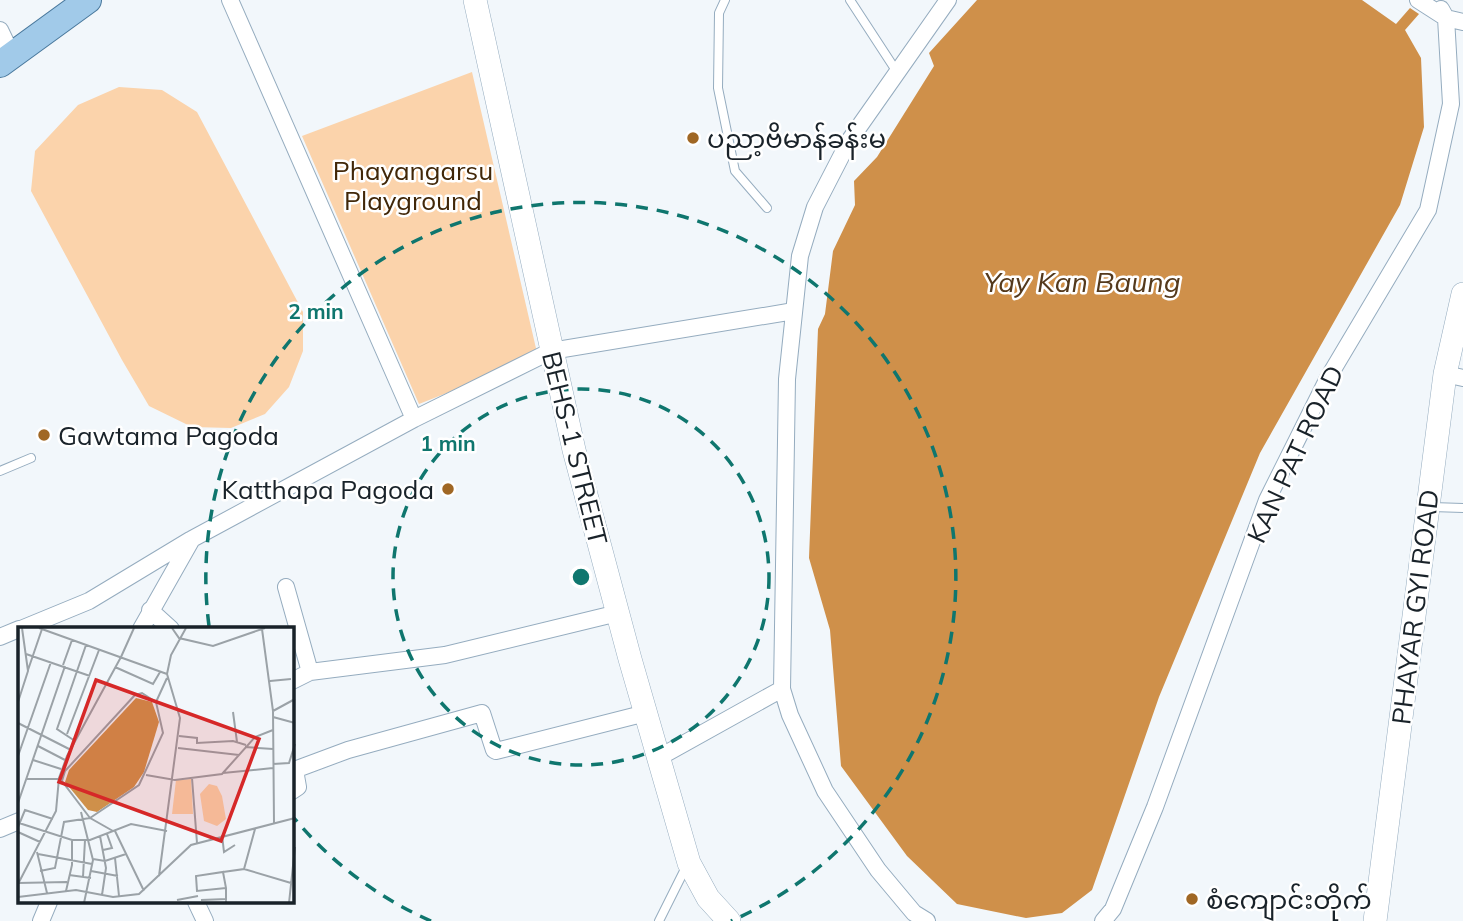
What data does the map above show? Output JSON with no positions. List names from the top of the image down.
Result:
{
  "streets": {
    "main road": ["BEHS-1 STREET", "PHAYAR GYI ROAD"],
    "street": ["KAN PAT ROAD"]
  },
  "water": ["Yay Kan Baung"],
  "parks": ["Phayangarsu Playground"],
  "places": [
    "ပညာ့ဗိမာန်ခန်းမ",
    "Gawtama Pagoda",
    "Katthapa Pagoda",
    "စံကျောင်းတိုက်"
  ],
  "rings": ["2 min", "1 min"]
}
